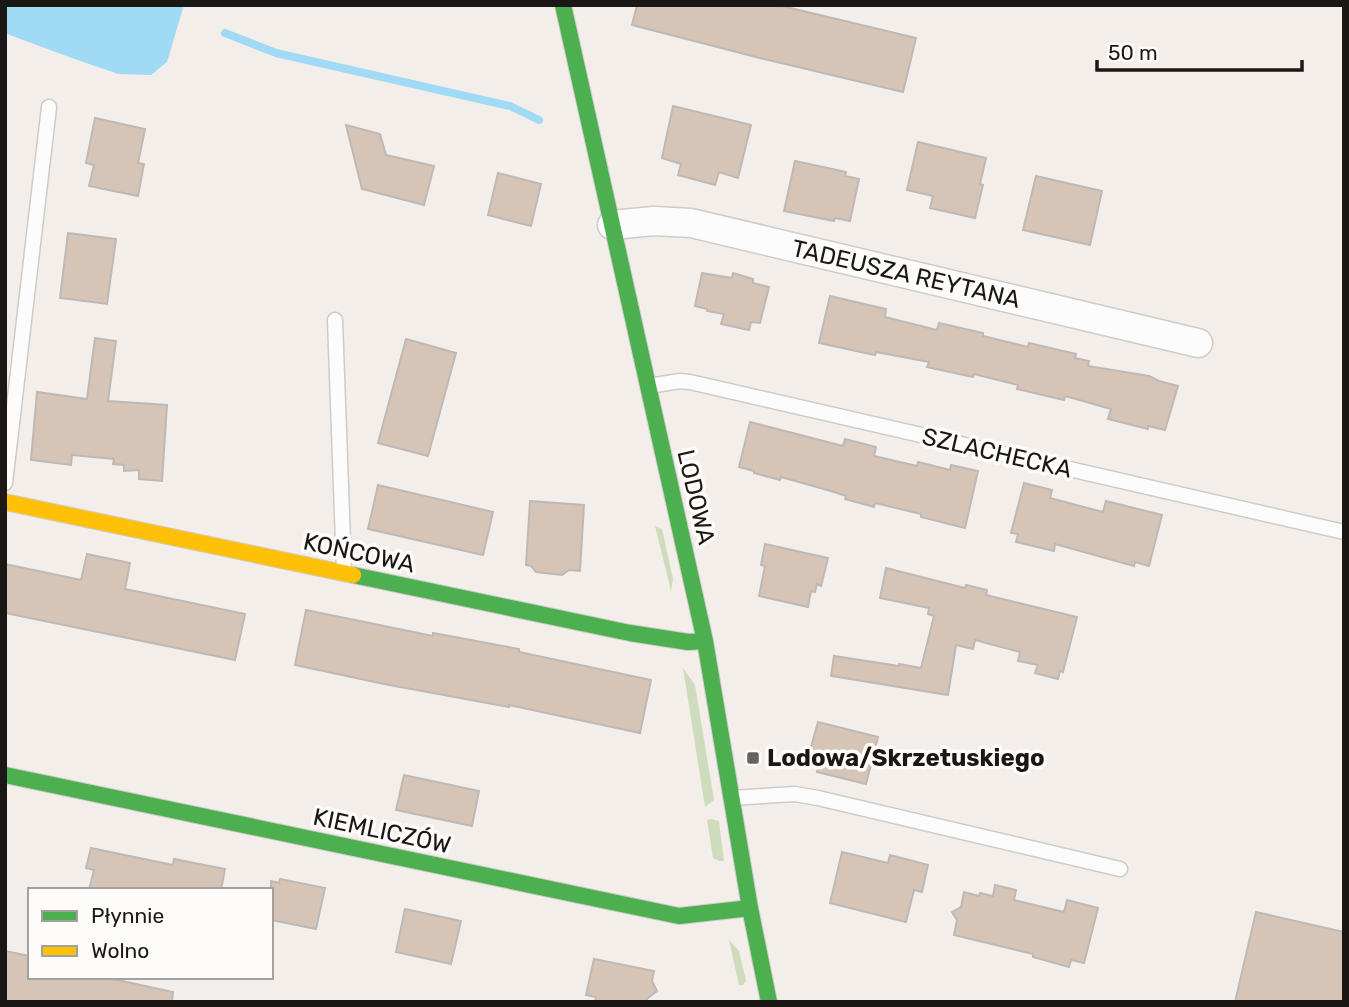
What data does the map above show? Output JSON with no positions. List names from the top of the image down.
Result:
{
  "streets": {
    "street": [
      "TADEUSZA REYTANA",
      "LODOWA",
      "KOŃCOWA",
      "KIEMLICZÓW"
    ],
    "lane": ["SZLACHECKA"]
  },
  "crossings": [
    ["TADEUSZA REYTANA", "LODOWA"],
    ["SZLACHECKA", "LODOWA"],
    ["LODOWA", "KOŃCOWA"],
    ["LODOWA", "KIEMLICZÓW"]
  ],
  "places": {
    "transit": ["Lodowa/Skrzetuskiego"]
  },
  "legend": ["Płynnie", "Wolno"],
  "scale_bar": "50 m"
}
